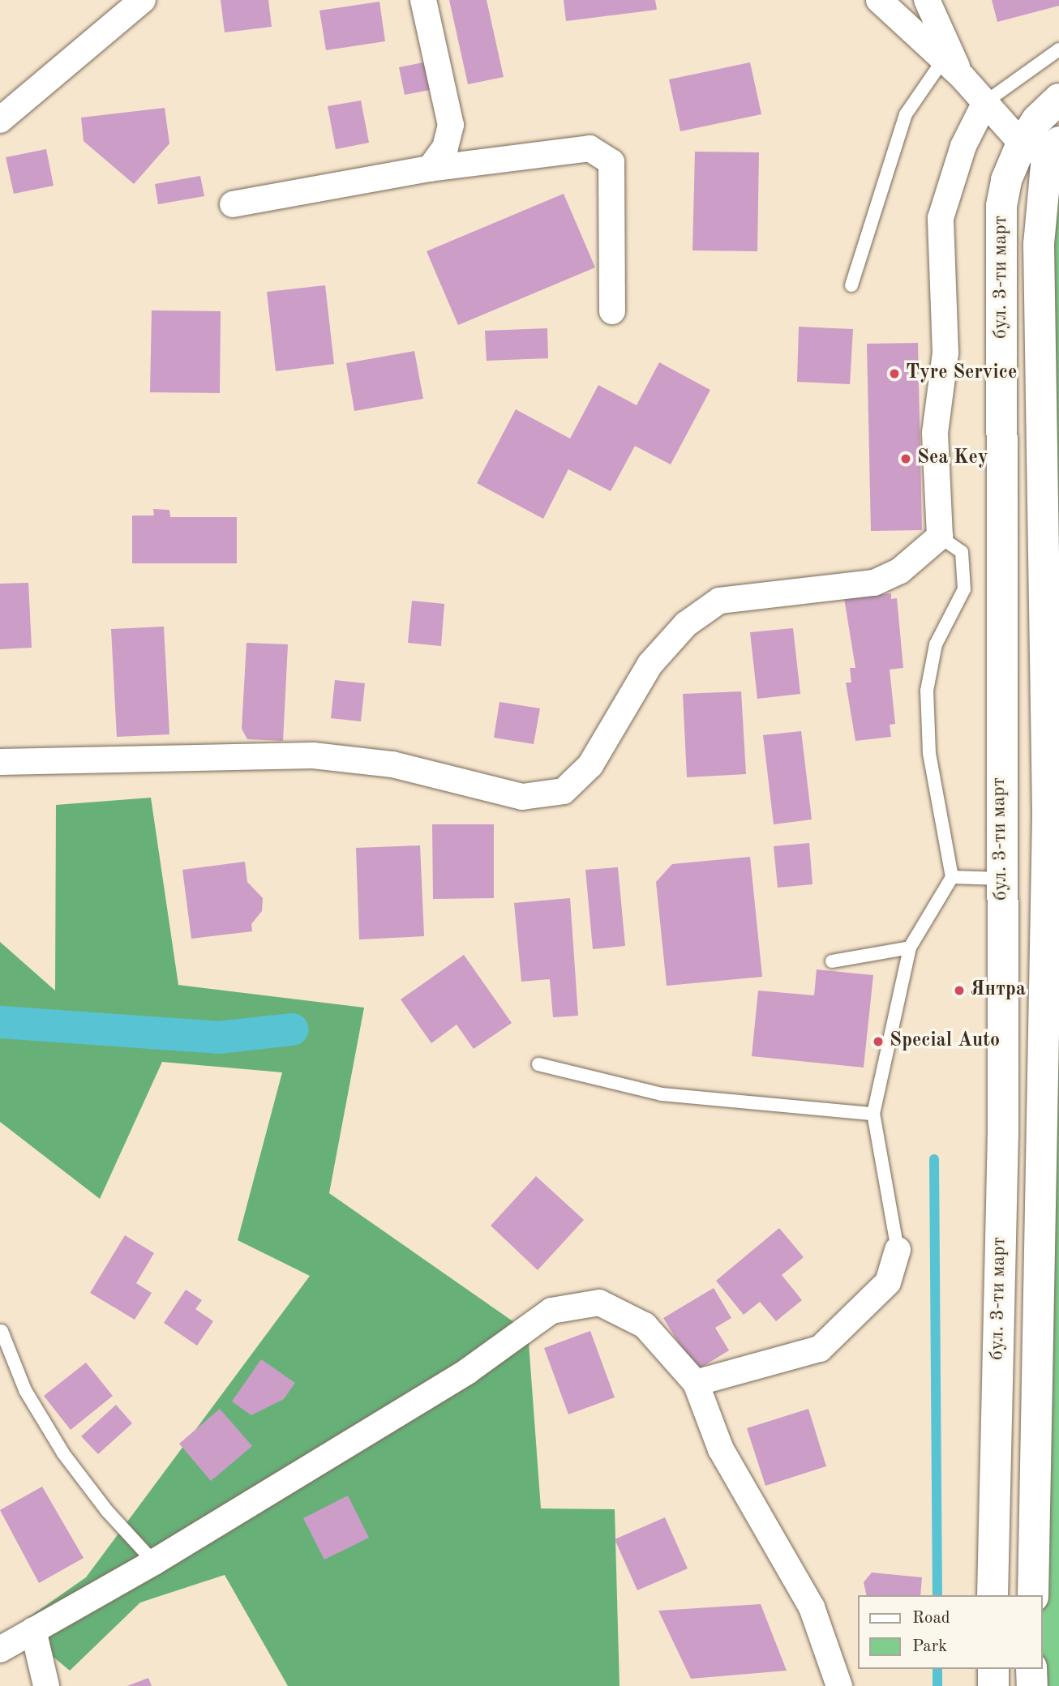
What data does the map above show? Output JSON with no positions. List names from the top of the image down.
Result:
{
  "streets": {
    "street": ["бул. 3-ти март"]
  },
  "places": [
    "Tyre Service",
    "Sea Key",
    "Янтра",
    "Special Auto"
  ],
  "legend": ["Road", "Park"]
}
